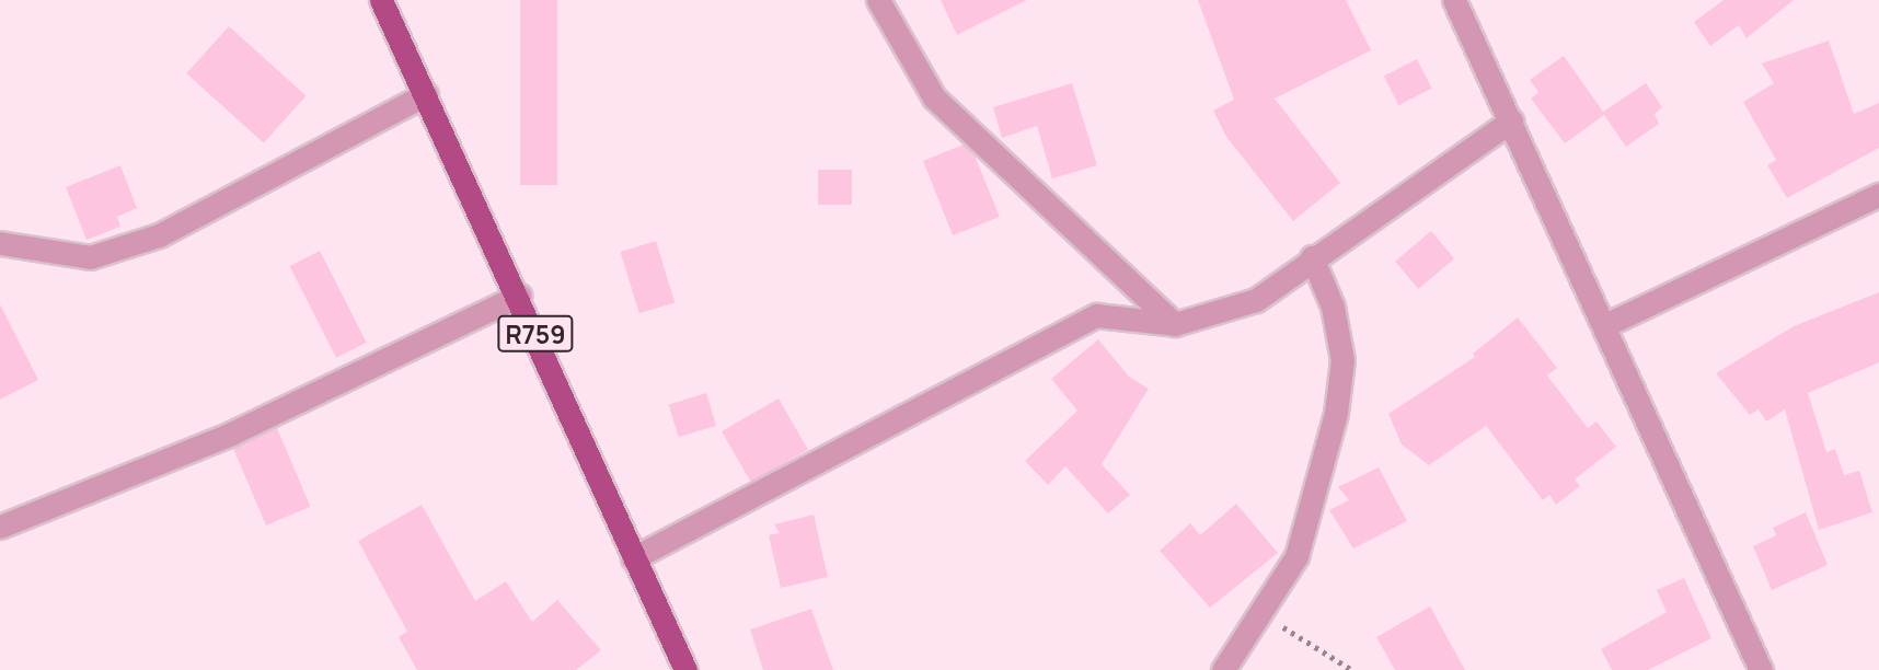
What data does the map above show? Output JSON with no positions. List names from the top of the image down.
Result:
{
  "streets": {
    "main road": ["R759"]
  }
}
